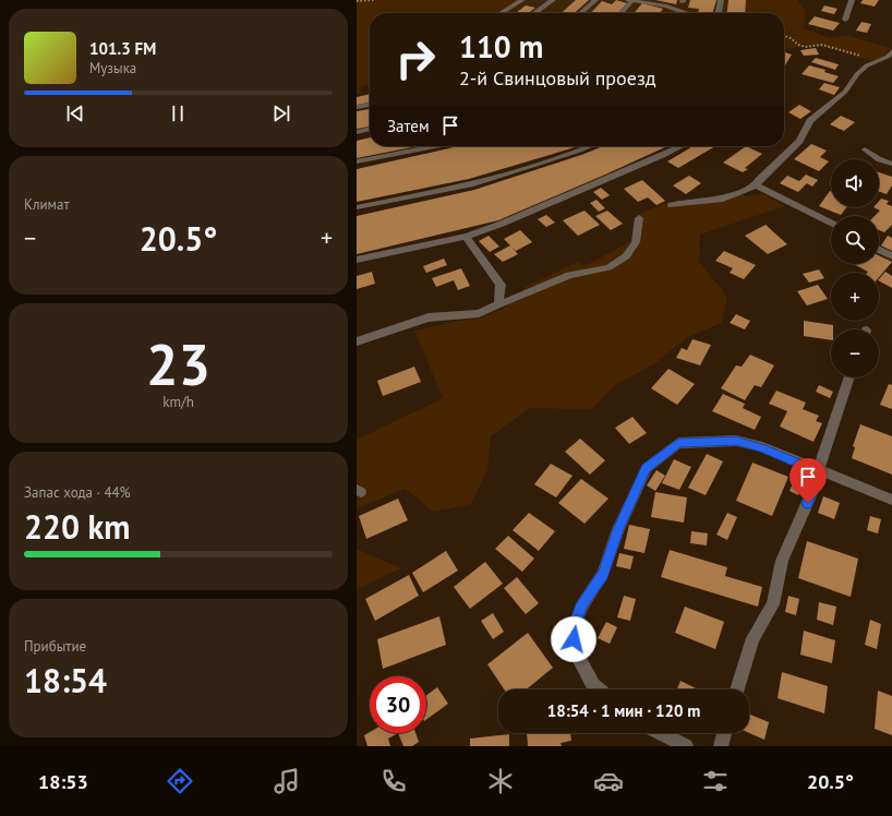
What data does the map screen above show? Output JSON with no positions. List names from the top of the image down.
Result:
{
  "page": {
    "turn": ["110 m", "2-й Свинцовый проезд"],
    "song": ["101.3 FM", "Музыка"],
    "then": "Затем",
    "tile": [
      "Климат",
      ["23", "km/h"],
      ["Запас хода · 44%", "220 km"],
      ["Прибытие", "18:54"]
    ],
    "map_buttons": ["+", "−"],
    "heat": ["−", "20.5°", "+"],
    "limit": "30",
    "trip": "18:54 · 1 мин · 120 m",
    "tabs": ["18:53", "20.5°"]
  }
}
